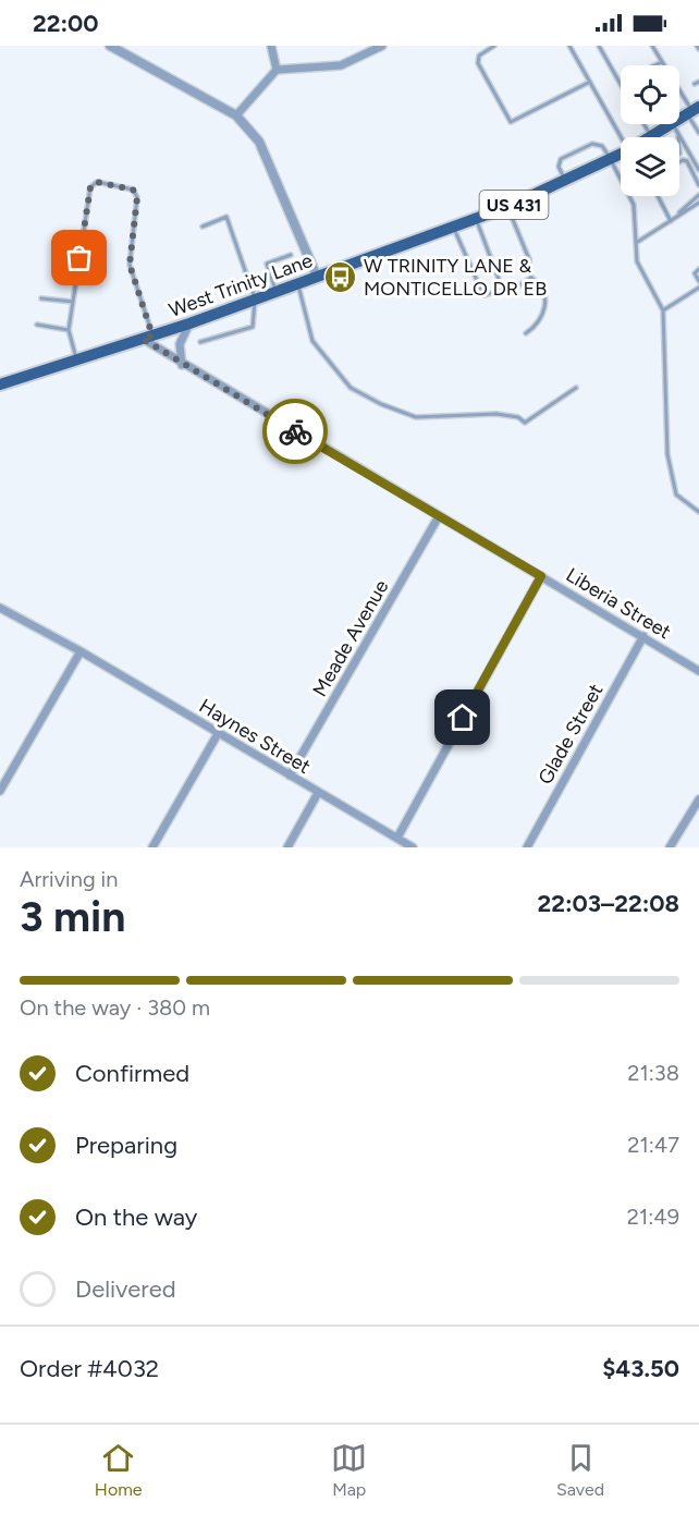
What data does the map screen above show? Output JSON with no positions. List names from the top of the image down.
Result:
{
  "streets": {
    "main road": ["US 431", "West Trinity Lane"],
    "street": [
      "Liberia Street",
      "Meade Avenue",
      "Glade Street",
      "Haynes Street"
    ]
  },
  "crossings": [
    ["West Trinity Lane", "Liberia Street"],
    ["Liberia Street", "Meade Avenue"],
    ["Liberia Street", "Glade Street"],
    ["Meade Avenue", "Haynes Street"]
  ],
  "places": {
    "bus stop": ["W TRINITY LANE & MONTICELLO DR EB"]
  },
  "page": {
    "status": "22:00",
    "heading": ["3 min", "Arriving in", "22:03–22:08"],
    "panel": ["Order #4032", "$43.50"],
    "bar": "On the way · 380 m",
    "list": [
      ["Confirmed", "21:38"],
      ["Preparing", "21:47"],
      ["On the way", "21:49"],
      "Delivered"
    ],
    "tabs": ["Home", "Map", "Saved"]
  }
}
